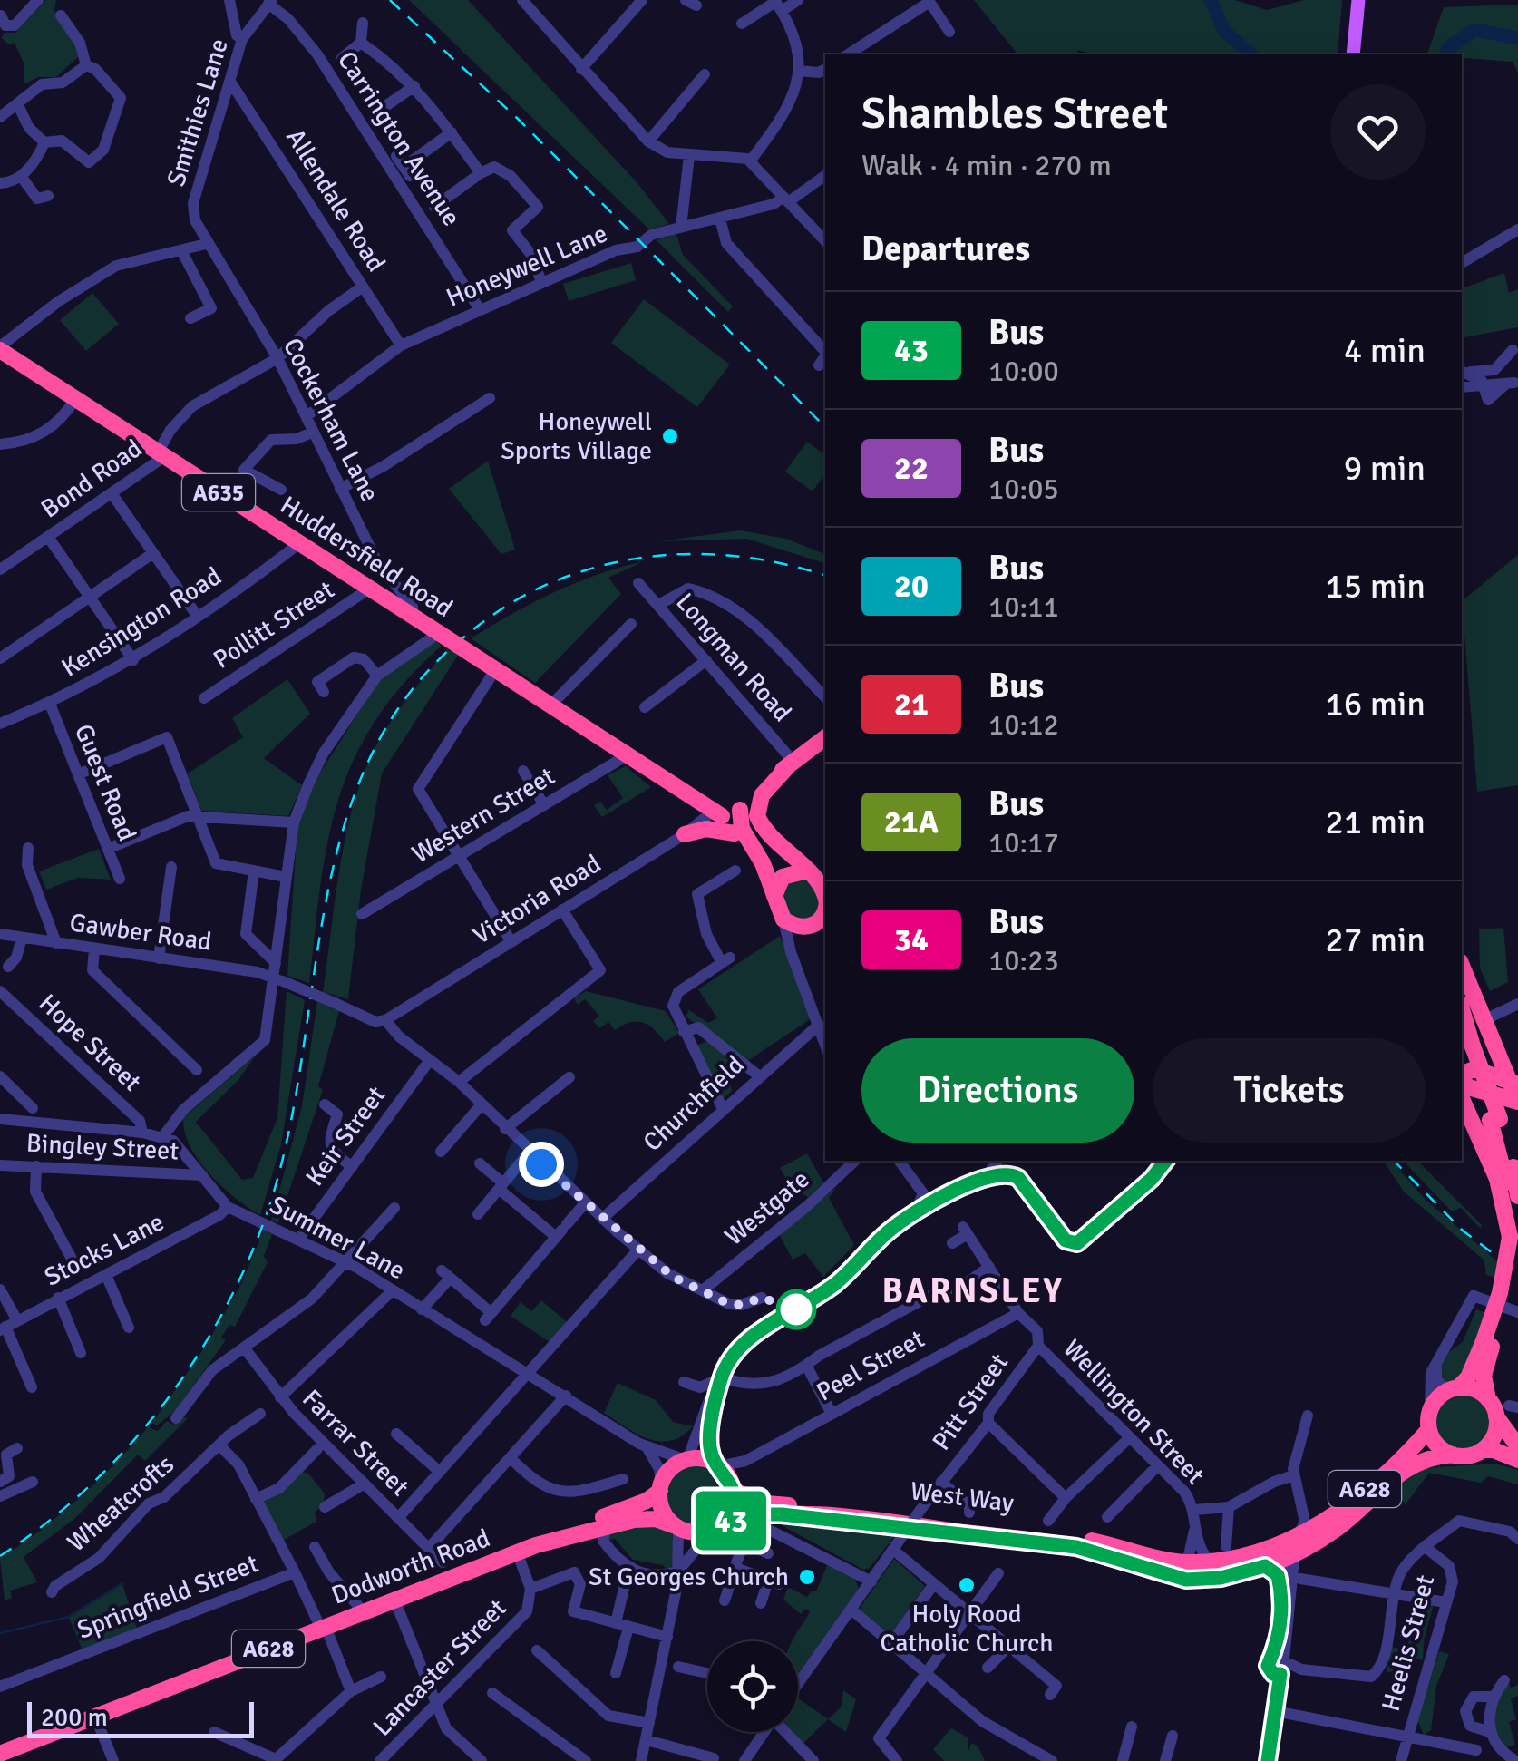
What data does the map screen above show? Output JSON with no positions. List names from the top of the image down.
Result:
{
  "streets": {
    "highway": [
      "A635",
      "Huddersfield Road",
      "A628",
      "West Way",
      "Dodworth Road"
    ],
    "street": [
      "Smithies Lane",
      "Carrington Avenue",
      "Allendale Road",
      "Honeywell Lane",
      "Cockerham Lane",
      "Bond Road",
      "Kensington Road",
      "Pollitt Street",
      "Longman Road",
      "Guest Road",
      "Western Street",
      "Victoria Road",
      "Gawber Road",
      "Hope Street",
      "Churchfield",
      "Keir Street",
      "Bingley Street",
      "Westgate",
      "Summer Lane",
      "Stocks Lane",
      "Peel Street",
      "Pitt Street",
      "Wellington Street",
      "Farrar Street",
      "Wheatcrofts",
      "Springfield Street",
      "Heelis Street",
      "Lancaster Street"
    ]
  },
  "crossings": [
    ["Smithies Lane", "Carrington Avenue"],
    ["Smithies Lane", "Allendale Road"],
    ["Smithies Lane", "Cockerham Lane"],
    ["Carrington Avenue", "Honeywell Lane"],
    ["Allendale Road", "Honeywell Lane"],
    ["Allendale Road", "Bond Road"],
    ["Honeywell Lane", "Cockerham Lane"],
    ["Cockerham Lane", "Bond Road"],
    ["Cockerham Lane", "Huddersfield Road"],
    ["Bond Road", "Huddersfield Road"],
    ["A635", "Huddersfield Road"],
    ["A635", "Victoria Road"],
    ["Huddersfield Road", "Kensington Road"],
    ["Huddersfield Road", "Pollitt Street"],
    ["Huddersfield Road", "Western Street"],
    ["Huddersfield Road", "Victoria Road"],
    ["Kensington Road", "Guest Road"],
    ["Victoria Road", "Gawber Road"],
    ["Keir Street", "Summer Lane"],
    ["Bingley Street", "Summer Lane"],
    ["Summer Lane", "Stocks Lane"],
    ["Summer Lane", "Peel Street"],
    ["Summer Lane", "West Way"],
    ["Summer Lane", "Dodworth Road"],
    ["Peel Street", "Wellington Street"],
    ["Peel Street", "West Way"],
    ["Peel Street", "Dodworth Road"],
    ["Pitt Street", "Wellington Street"],
    ["Wellington Street", "West Way"],
    ["West Way", "Dodworth Road"],
    ["Dodworth Road", "Springfield Street"],
    ["Dodworth Road", "Lancaster Street"]
  ],
  "districts": ["BARNSLEY"],
  "places": ["Honeywell Sports Village", "St Georges Church", "Holy Rood Catholic Church"],
  "lines": ["bus line 43"],
  "scale_bar": "200 m",
  "page": {
    "on_map": "43",
    "heading": [
      ["Shambles Street", "Walk · 4 min · 270 m"],
      "Departures"
    ],
    "list": [
      {
        "mark": "43",
        "name": "Bus",
        "note": "10:00",
        "value": "4 min"
      },
      {
        "mark": "22",
        "name": "Bus",
        "note": "10:05",
        "value": "9 min"
      },
      {
        "mark": "20",
        "name": "Bus",
        "note": "10:11",
        "value": "15 min"
      },
      {
        "mark": "21",
        "name": "Bus",
        "note": "10:12",
        "value": "16 min"
      },
      {
        "mark": "21A",
        "name": "Bus",
        "note": "10:17",
        "value": "21 min"
      },
      {
        "mark": "34",
        "name": "Bus",
        "note": "10:23",
        "value": "27 min"
      }
    ],
    "buttons": ["Directions", "Tickets"],
    "scale": "200 m"
  }
}
